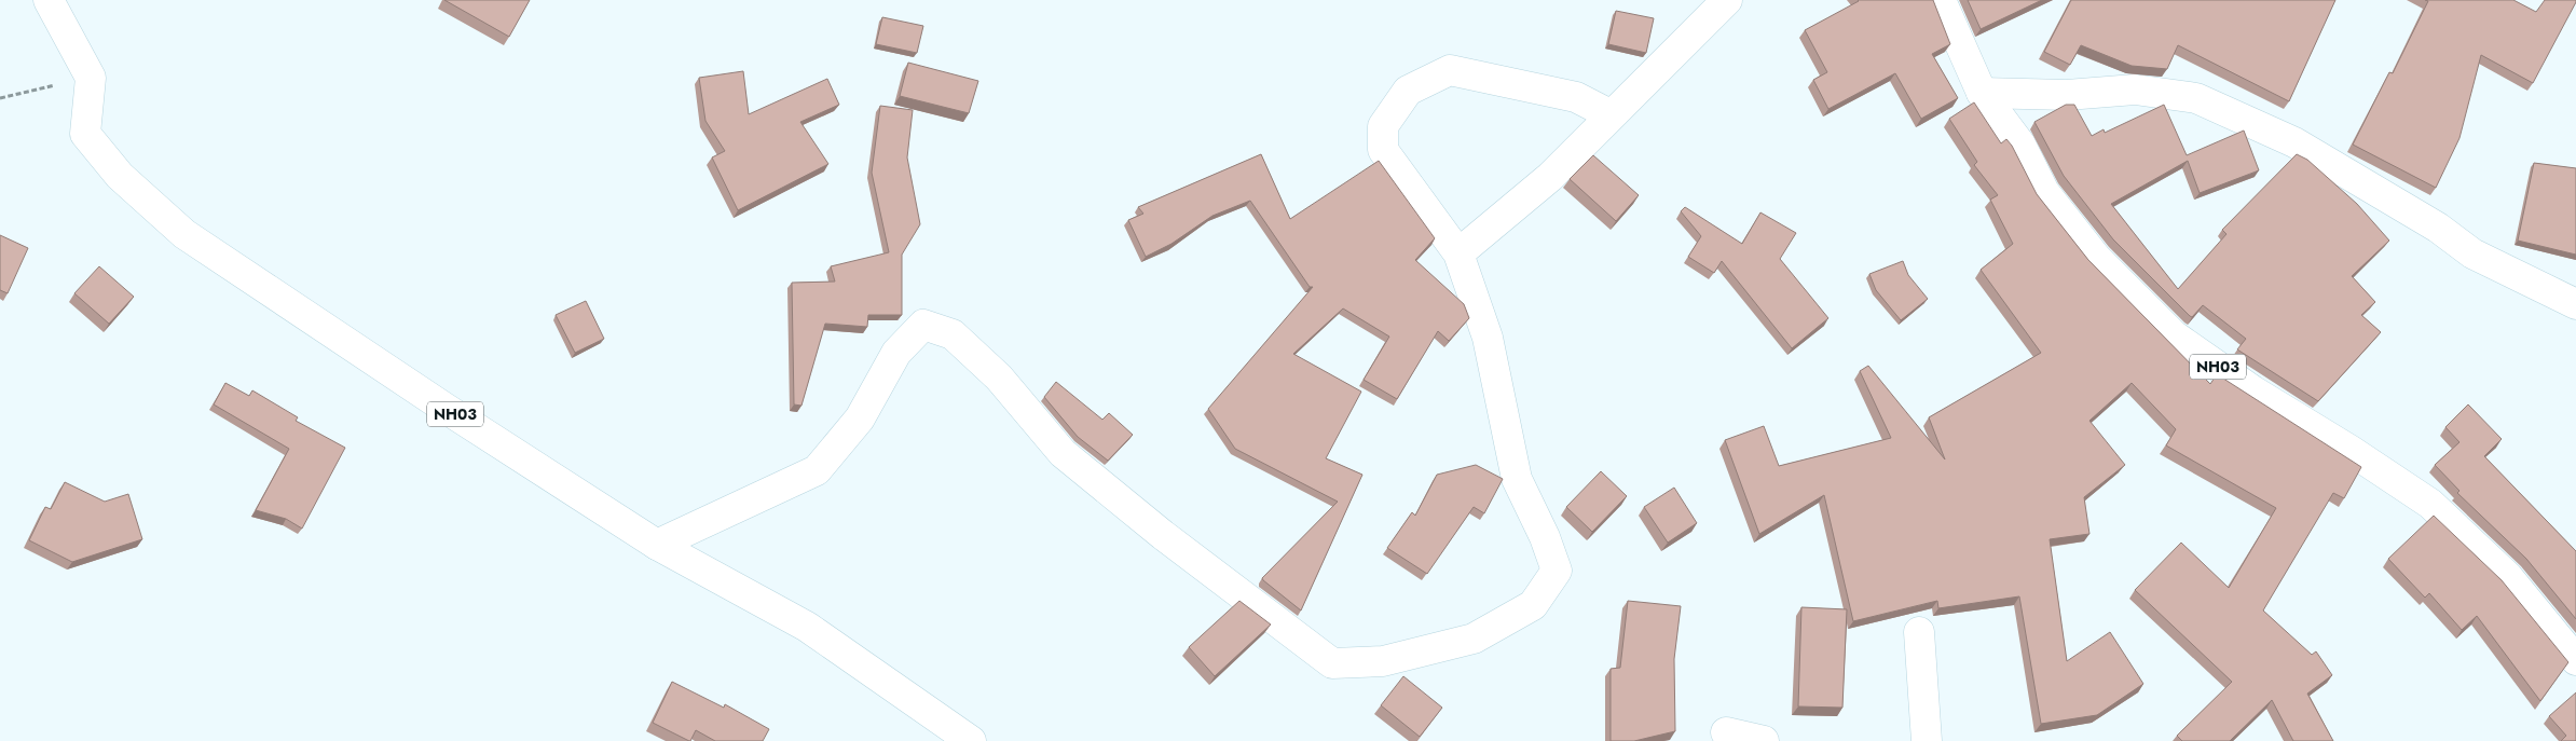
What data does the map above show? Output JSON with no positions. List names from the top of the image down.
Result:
{
  "streets": {
    "street": ["NH03"]
  }
}
